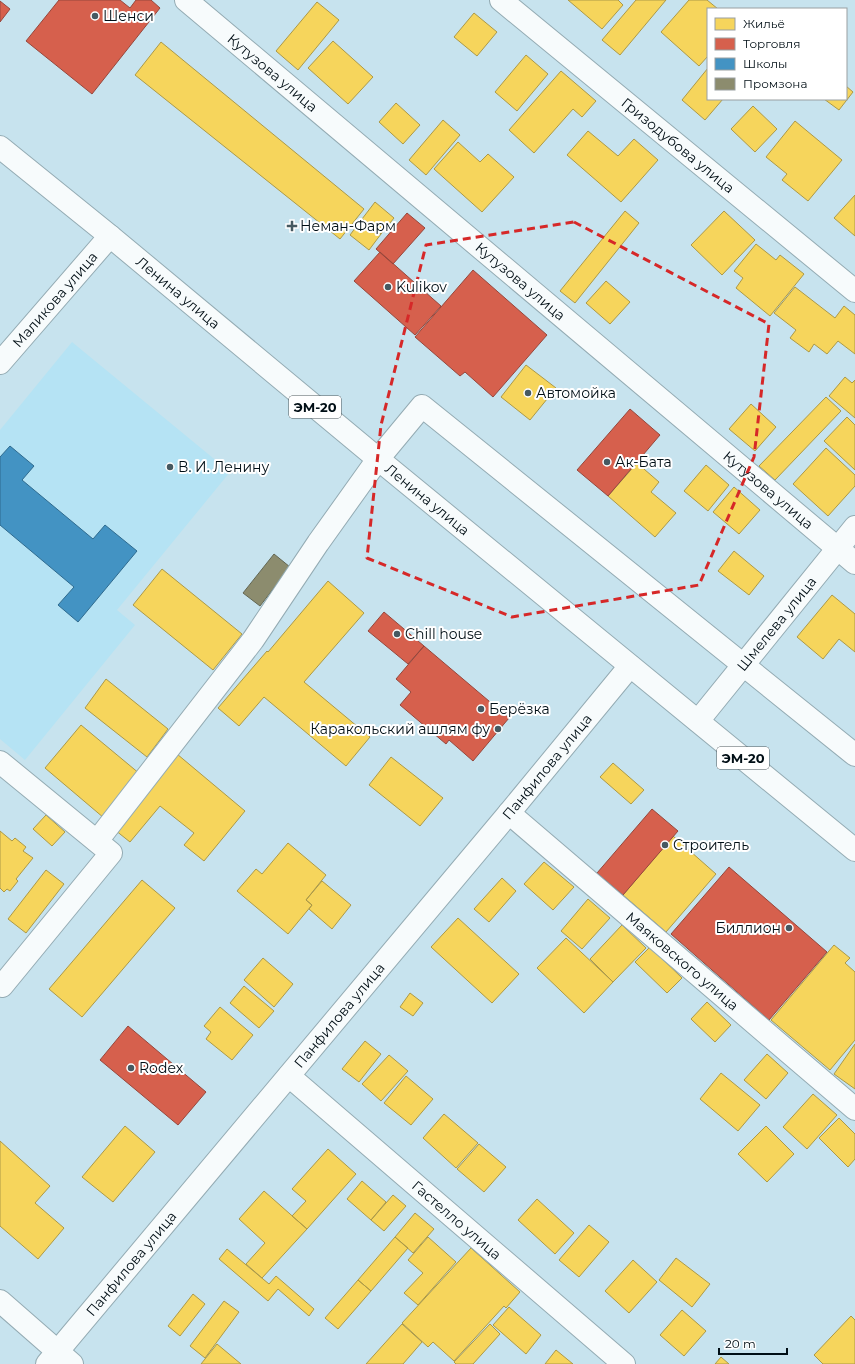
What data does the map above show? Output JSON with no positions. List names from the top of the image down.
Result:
{
  "streets": {
    "street": [
      "Кутузова улица",
      "Гризодубова улица",
      "Ленина улица",
      "Маликова улица",
      "ЭМ-20",
      "Шмелева улица",
      "Панфилова улица",
      "Маяковского улица",
      "Гастелло улица"
    ]
  },
  "crossings": [
    ["Кутузова улица", "Шмелева улица"],
    ["Ленина улица", "Маликова улица"],
    ["Ленина улица", "Шмелева улица"],
    ["Ленина улица", "Панфилова улица"],
    ["Панфилова улица", "Маяковского улица"],
    ["Панфилова улица", "Гастелло улица"]
  ],
  "places": {
    "other": [
      "Шенси",
      "Kulikov",
      "Автомойка",
      "Ак-Бата",
      "В. И. Ленину",
      "Chill house",
      "Берёзка",
      "Каракольский ашлям фу",
      "Строитель",
      "Биллион",
      "Rodex"
    ],
    "health": ["Неман-Фарм"]
  },
  "legend": [
    "Жильё",
    "Торговля",
    "Школы",
    "Промзона"
  ],
  "scale_bar": "20 m"
}
